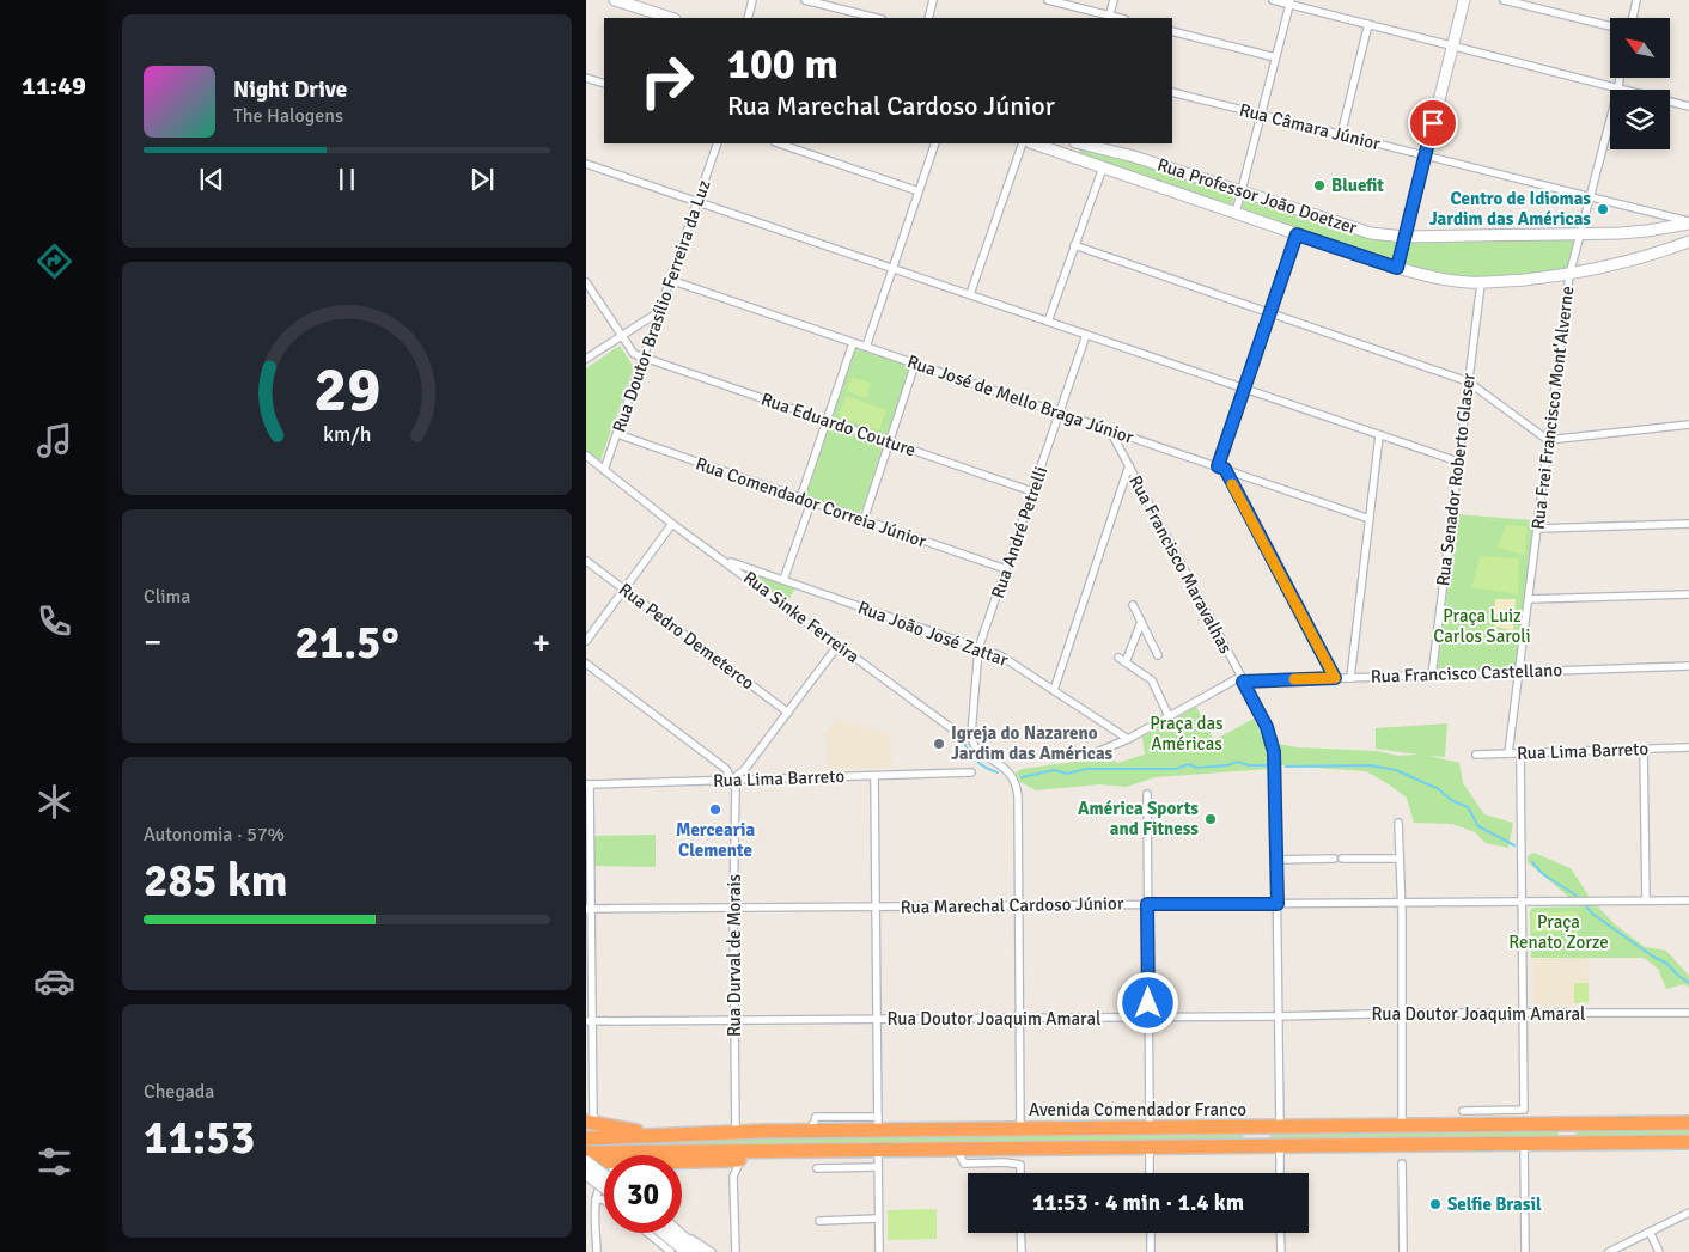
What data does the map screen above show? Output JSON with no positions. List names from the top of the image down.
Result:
{
  "streets": {
    "highway": ["Avenida Comendador Franco"],
    "main road": ["Rua Professor João Doetzer"],
    "street": [
      "Rua Câmara Júnior",
      "Rua Doutor Brasílio Ferreira da Luz",
      "Rua José de Mello Braga Júnior",
      "Rua Frei Francisco Mont'Alverne",
      "Rua Eduardo Couture",
      "Rua Senador Roberto Glaser",
      "Rua Comendador Correia Júnior",
      "Rua André Petrelli",
      "Rua Francisco Maravalhas",
      "Rua Sinke Ferreira",
      "Rua João José Zattar",
      "Rua Pedro Demeterco",
      "Rua Francisco Castellano",
      "Rua Lima Barreto",
      "Rua Marechal Cardoso Júnior",
      "Rua Durval de Morais",
      "Rua Doutor Joaquim Amaral"
    ]
  },
  "crossings": [
    ["Rua Câmara Júnior", "Rua Professor João Doetzer"],
    ["Rua Câmara Júnior", "Rua Frei Francisco Mont'Alverne"],
    ["Rua Professor João Doetzer", "Rua Frei Francisco Mont'Alverne"],
    ["Rua Professor João Doetzer", "Rua Senador Roberto Glaser"],
    ["Rua Doutor Brasílio Ferreira da Luz", "Rua José de Mello Braga Júnior"],
    ["Rua Doutor Brasílio Ferreira da Luz", "Rua Eduardo Couture"],
    ["Rua Doutor Brasílio Ferreira da Luz", "Rua Comendador Correia Júnior"],
    ["Rua Doutor Brasílio Ferreira da Luz", "Rua Sinke Ferreira"],
    ["Rua José de Mello Braga Júnior", "Rua André Petrelli"],
    ["Rua José de Mello Braga Júnior", "Rua Francisco Maravalhas"],
    ["Rua Frei Francisco Mont'Alverne", "Rua Francisco Castellano"],
    ["Rua Frei Francisco Mont'Alverne", "Rua Lima Barreto"],
    ["Rua Eduardo Couture", "Rua André Petrelli"],
    ["Rua Senador Roberto Glaser", "Rua Francisco Castellano"],
    ["Rua Comendador Correia Júnior", "Rua André Petrelli"],
    ["Rua André Petrelli", "Rua Sinke Ferreira"],
    ["Rua André Petrelli", "Rua João José Zattar"],
    ["Rua Francisco Maravalhas", "Rua Francisco Castellano"],
    ["Rua Francisco Maravalhas", "Rua Marechal Cardoso Júnior"],
    ["Rua Francisco Maravalhas", "Rua Doutor Joaquim Amaral"],
    ["Rua Francisco Maravalhas", "Avenida Comendador Franco"],
    ["Rua Sinke Ferreira", "Rua João José Zattar"],
    ["Rua João José Zattar", "Rua Francisco Castellano"],
    ["Rua Lima Barreto", "Rua Durval de Morais"],
    ["Rua Marechal Cardoso Júnior", "Rua Durval de Morais"],
    ["Rua Durval de Morais", "Rua Doutor Joaquim Amaral"],
    ["Rua Durval de Morais", "Avenida Comendador Franco"]
  ],
  "parks": ["Praça Luiz Carlos Saroli", "Praça das Américas", "Praça Renato Zorze"],
  "places": [
    "Bluefit",
    "Centro de Idiomas Jardim das Américas",
    "Igreja do Nazareno Jardim das Américas",
    "Mercearia Clemente",
    "América Sports and Fitness",
    "Selfie Brasil"
  ],
  "north": "top left",
  "page": {
    "tabs": "11:49",
    "turn": ["100 m", "Rua Marechal Cardoso Júnior"],
    "song": ["Night Drive", "The Halogens"],
    "tile": [
      "Clima",
      ["Autonomia · 57%", "285 km"],
      ["Chegada", "11:53"]
    ],
    "heat": ["−", "21.5°", "+"],
    "limit": "30",
    "trip": "11:53 · 4 min · 1.4 km",
    "gauge": ["29", "km/h"]
  }
}
